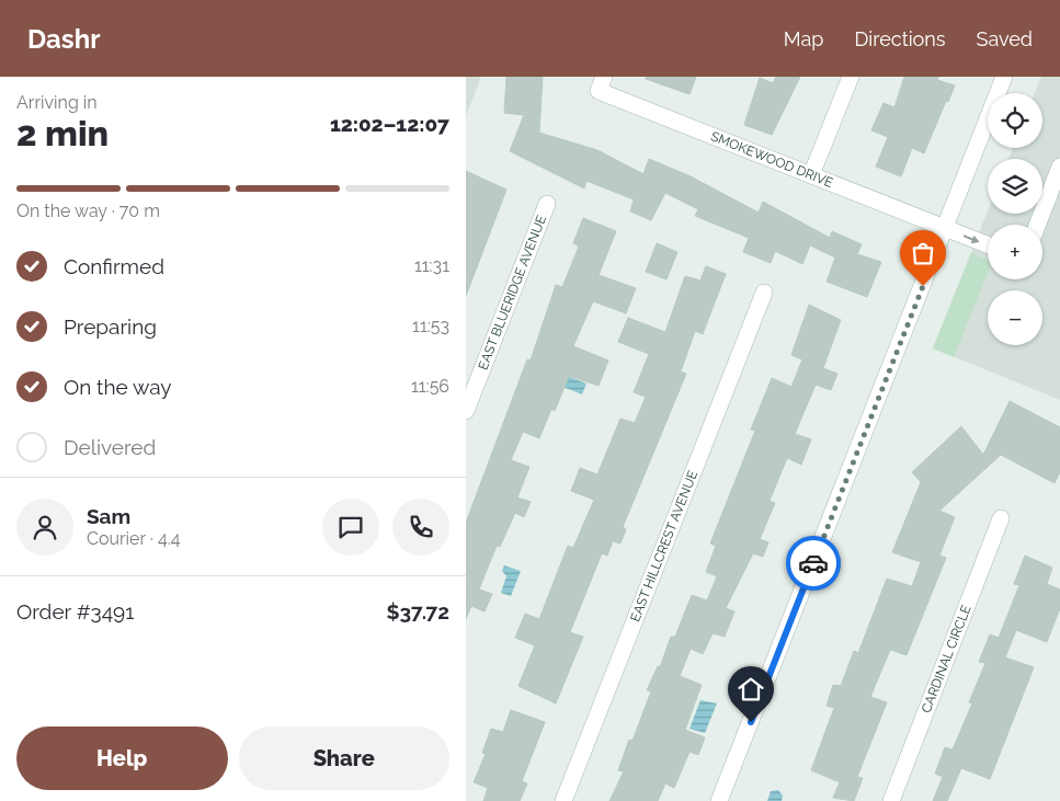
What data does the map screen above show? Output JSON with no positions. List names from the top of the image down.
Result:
{
  "streets": {
    "street": [
      "SMOKEWOOD DRIVE",
      "EAST BLUERIDGE AVENUE",
      "EAST HILLCREST AVENUE",
      "CARDINAL CIRCLE"
    ]
  },
  "page": {
    "header": "Dashr",
    "nav": ["Map", "Directions", "Saved"],
    "heading": ["2 min", "Arriving in", "12:02–12:07"],
    "panel": [
      "Sam",
      "Courier · 4.4",
      "Order #3491",
      "$37.72"
    ],
    "map_buttons": ["+", "−"],
    "bar": "On the way · 70 m",
    "list": [
      ["Confirmed", "11:31"],
      ["Preparing", "11:53"],
      ["On the way", "11:56"],
      "Delivered"
    ],
    "buttons": ["Help", "Share"]
  }
}
